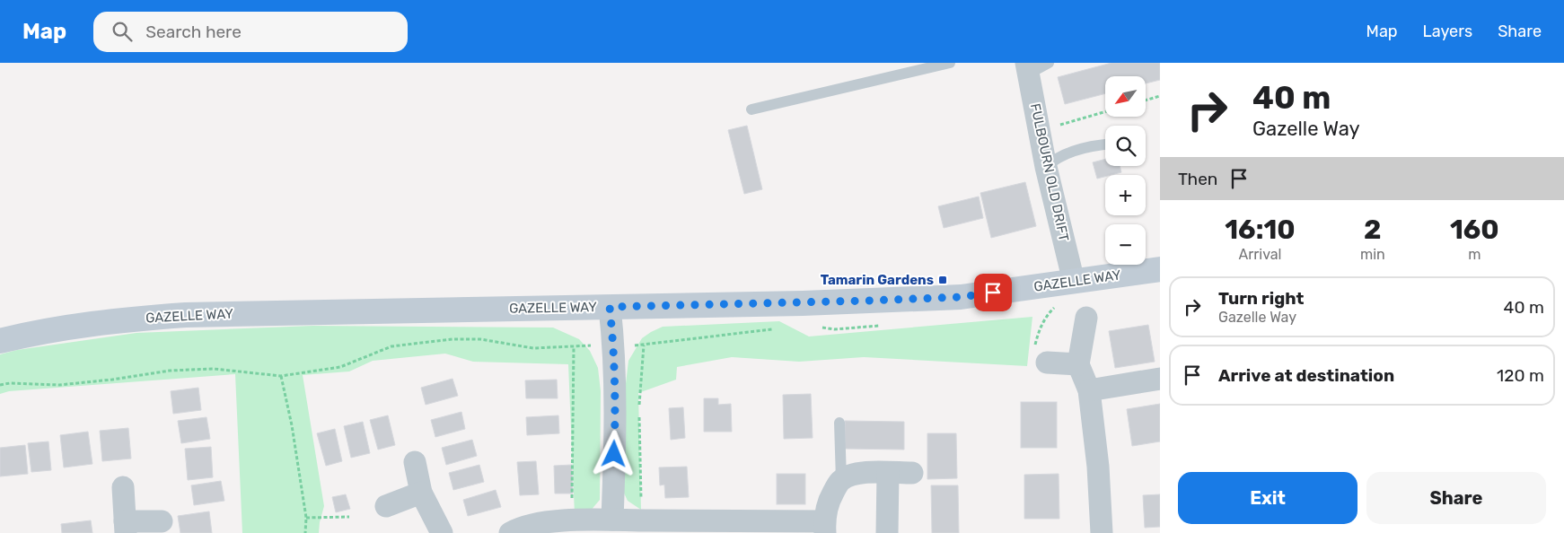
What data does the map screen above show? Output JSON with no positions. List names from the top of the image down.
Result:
{
  "streets": {
    "street": ["FULBOURN OLD DRIFT", "GAZELLE WAY"]
  },
  "crossings": [
    ["FULBOURN OLD DRIFT", "GAZELLE WAY"]
  ],
  "places": {
    "transit": ["Tamarin Gardens"]
  },
  "north": "bottom left",
  "page": {
    "header": "Map",
    "search": "Search here",
    "nav": ["Map", "Layers", "Share"],
    "turn": ["40 m", "Gazelle Way"],
    "map_buttons": ["+", "−"],
    "then": "Then",
    "eta": [
      "16:10",
      "Arrival",
      "2",
      "min",
      "160",
      "m"
    ],
    "list": [
      {
        "name": "Turn right",
        "note": "Gazelle Way",
        "value": "40 m"
      },
      {
        "name": "Arrive at destination",
        "value": "120 m"
      }
    ],
    "buttons": ["Exit", "Share"]
  }
}
